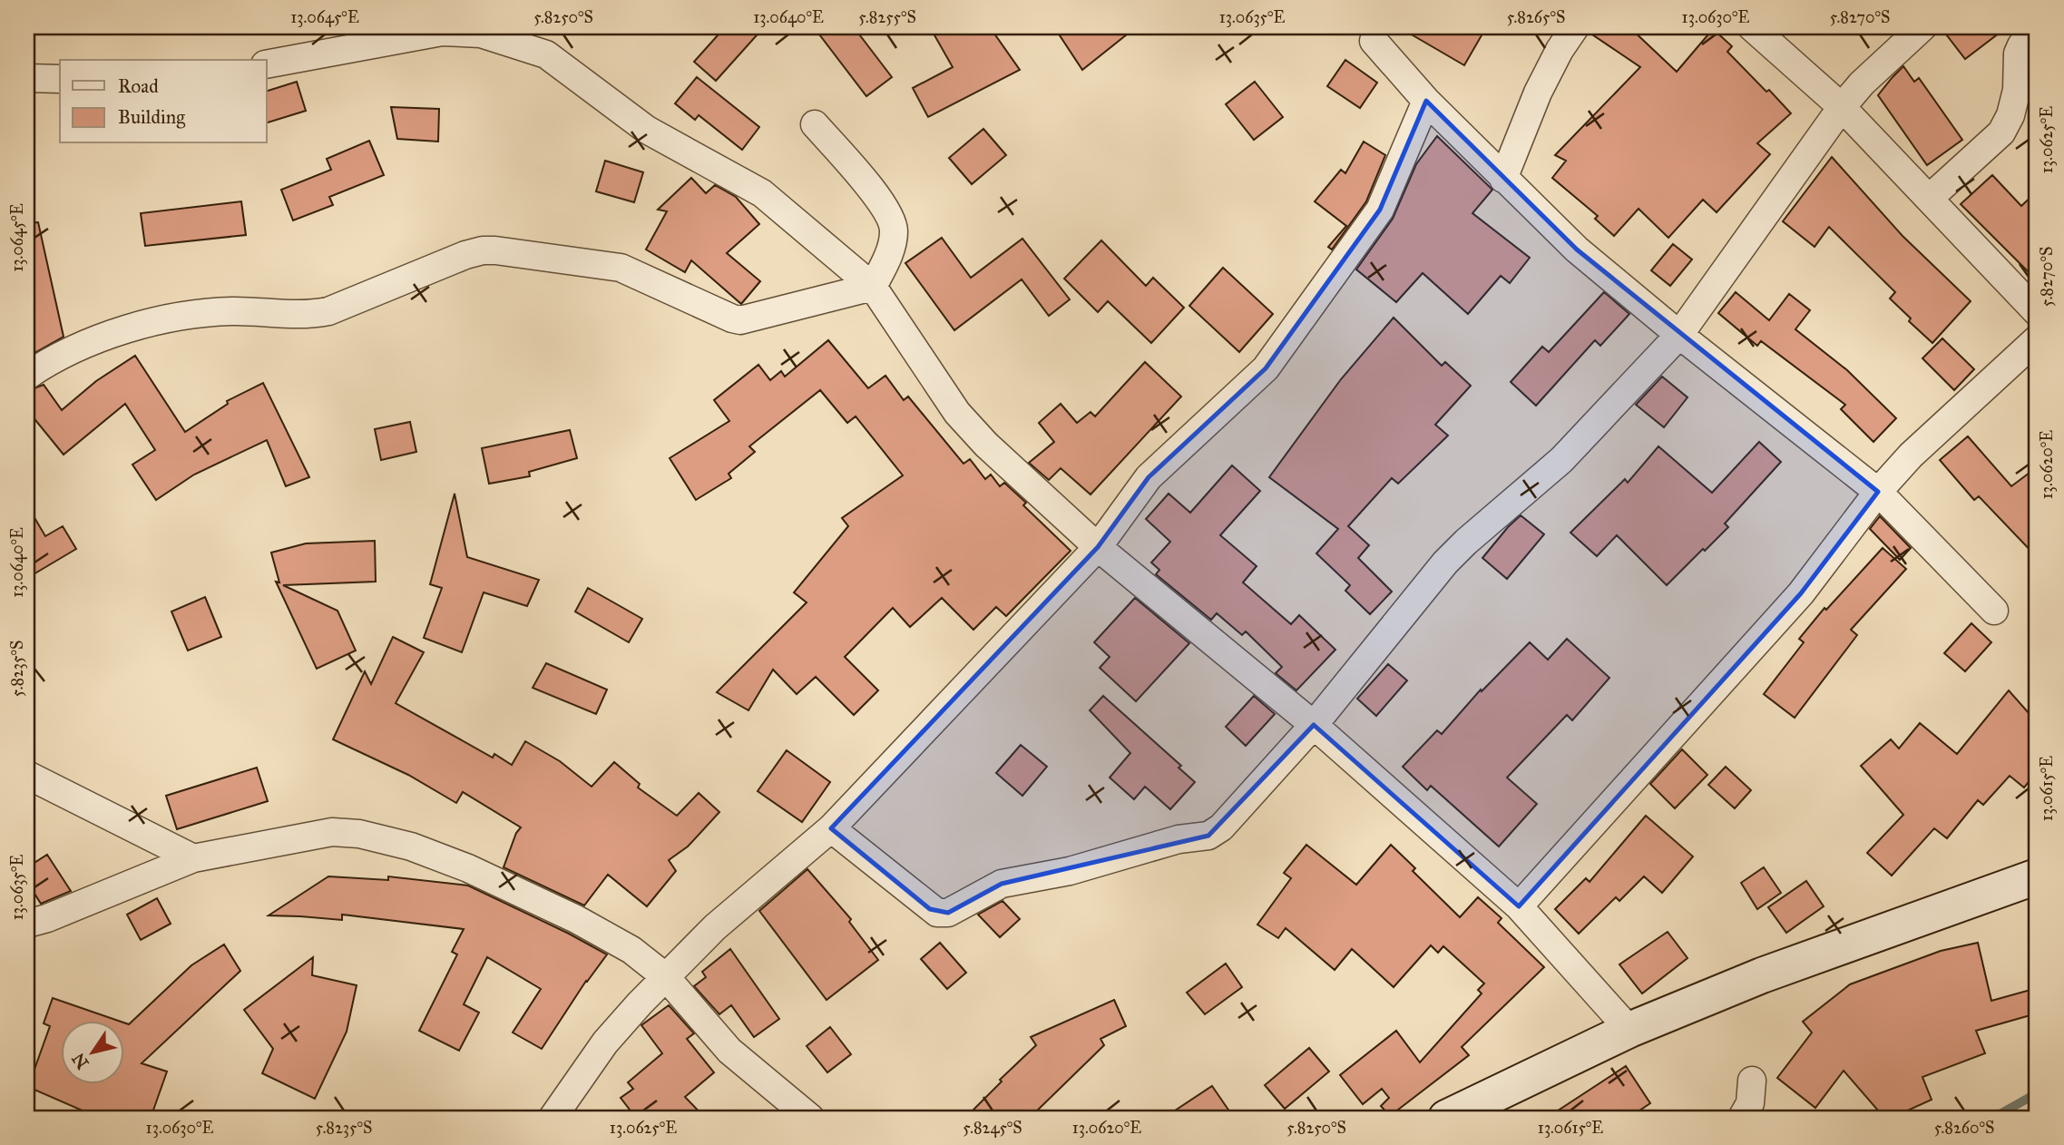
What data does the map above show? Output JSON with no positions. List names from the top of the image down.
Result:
{
  "legend": ["Road", "Building"],
  "north": "bottom left",
  "coordinates": [
    "13.0645°E",
    "5.8250°S",
    "13.0640°E",
    "5.8255°S",
    "13.0635°E",
    "5.8265°S",
    "13.0630°E",
    "5.8270°S",
    "13.0625°E",
    "13.0620°E",
    "5.8235°S",
    "13.0615°E",
    "5.8245°S",
    "5.8260°S"
  ]
}
